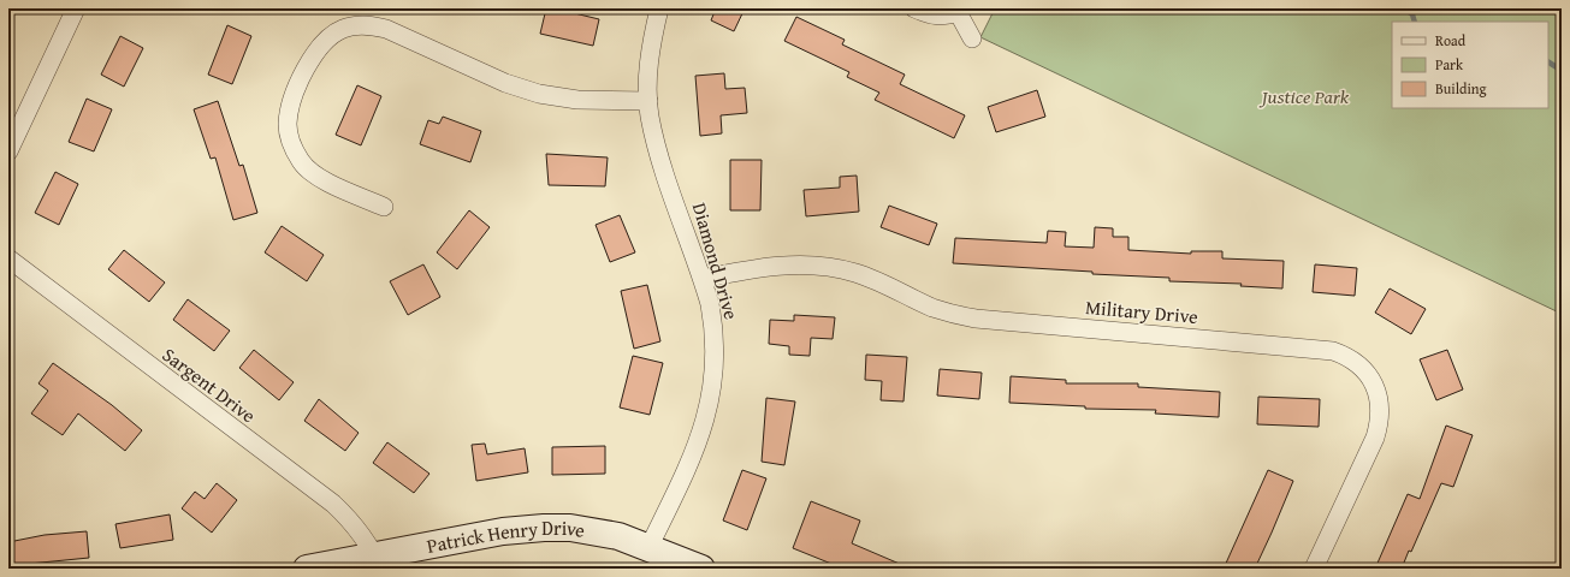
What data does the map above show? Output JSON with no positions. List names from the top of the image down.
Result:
{
  "streets": {
    "street": [
      "Diamond Drive",
      "Military Drive",
      "Sargent Drive",
      "Patrick Henry Drive"
    ]
  },
  "crossings": [
    ["Diamond Drive", "Military Drive"],
    ["Diamond Drive", "Patrick Henry Drive"],
    ["Sargent Drive", "Patrick Henry Drive"]
  ],
  "parks": ["Justice Park"],
  "legend": ["Road", "Park", "Building"]
}
